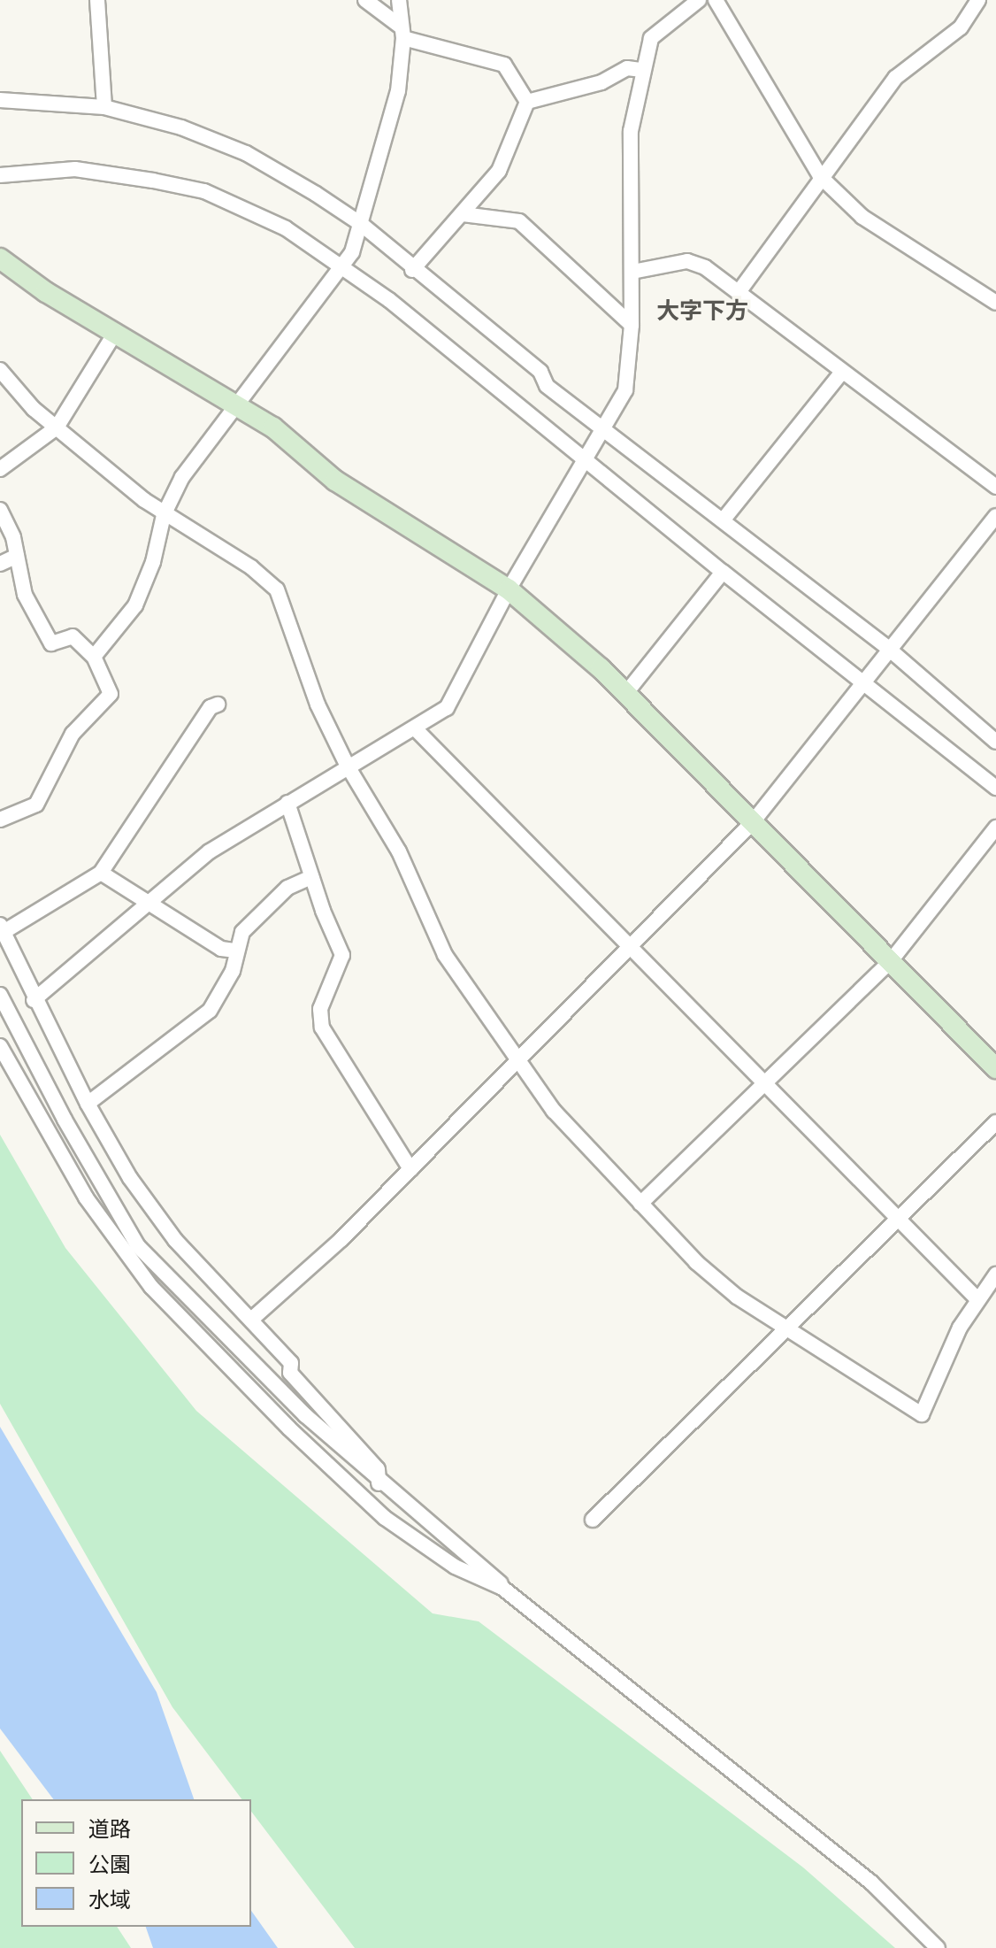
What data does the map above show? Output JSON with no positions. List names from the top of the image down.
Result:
{
  "districts": ["大字下方"],
  "legend": ["道路", "公園", "水域"]
}
